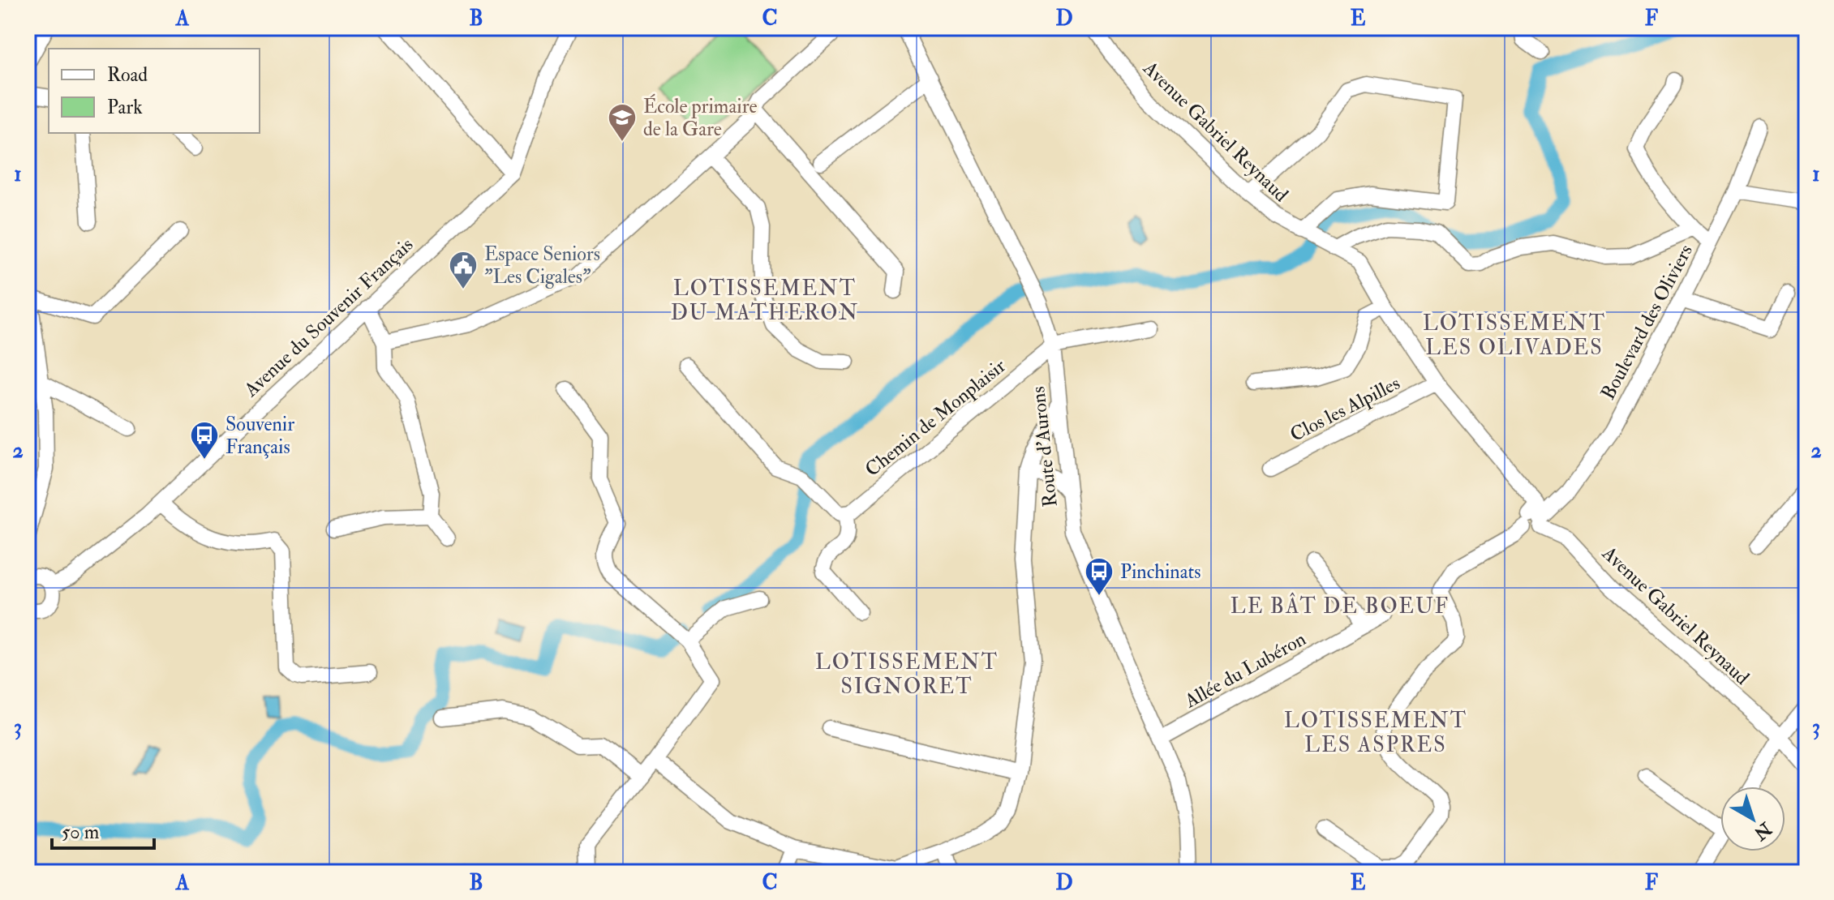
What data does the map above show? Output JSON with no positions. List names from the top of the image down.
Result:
{
  "streets": {
    "street": [
      "Avenue Gabriel Reynaud",
      "Avenue du Souvenir Français",
      "Boulevard des Oliviers",
      "Clos les Alpilles",
      "Chemin de Monplaisir",
      "Route d'Aurons",
      "Allée du Lubéron"
    ]
  },
  "crossings": [
    ["Avenue Gabriel Reynaud", "Boulevard des Oliviers"],
    ["Avenue Gabriel Reynaud", "Clos les Alpilles"],
    ["Chemin de Monplaisir", "Route d'Aurons"],
    ["Route d'Aurons", "Allée du Lubéron"]
  ],
  "districts": [
    "LOTISSEMENT DU MATHERON",
    "LOTISSEMENT LES OLIVADES",
    "LE BÂT DE BOEUF",
    "LOTISSEMENT SIGNORET",
    "LOTISSEMENT LES ASPRES"
  ],
  "places": {
    "school or university": ["École primaire de la Gare"],
    "public building": ["Espace Seniors \"Les Cigales\""],
    "bus stop": ["Souvenir Français", "Pinchinats"]
  },
  "legend": ["Road", "Park"],
  "scale_bar": "50 m",
  "north": "bottom right",
  "grid": {
    "columns": [
      "A",
      "B",
      "C",
      "D",
      "E",
      "F"
    ],
    "rows": ["1", "2", "3"]
  }
}
